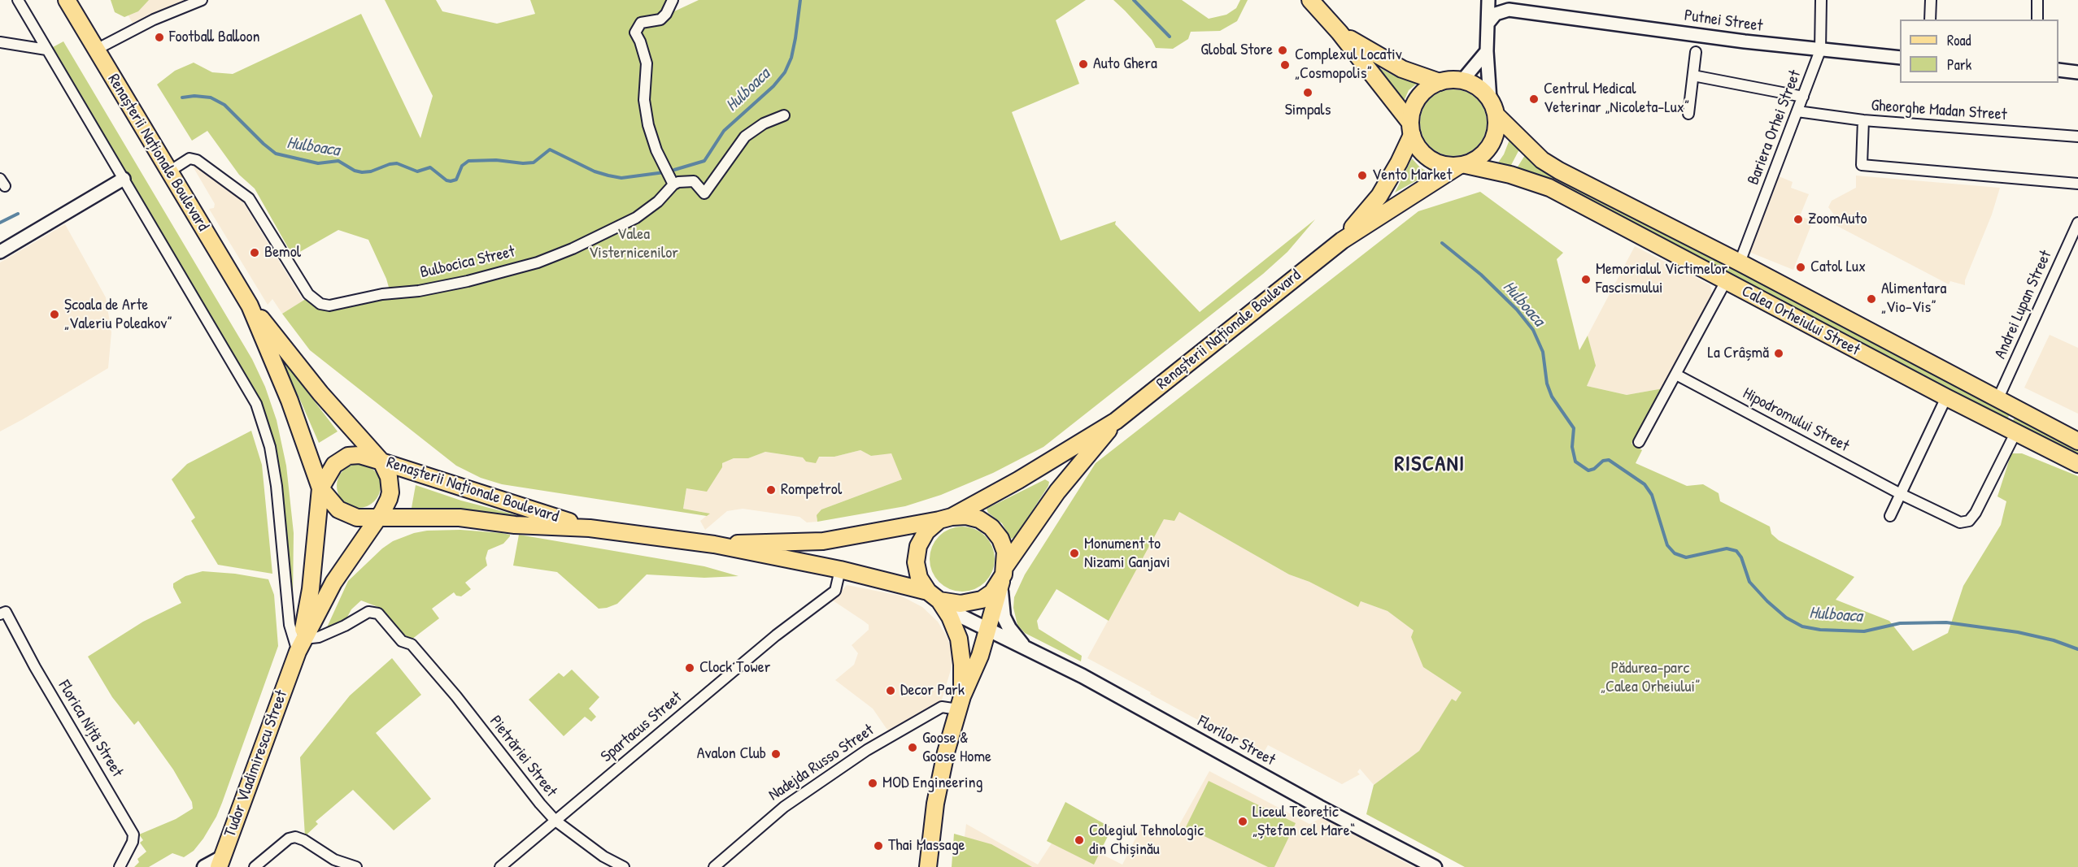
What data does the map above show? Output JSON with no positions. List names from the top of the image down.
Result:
{
  "streets": {
    "main road": [
      "Renașterii Naționale Boulevard",
      "Calea Orheiului Street",
      "Florilor Street",
      "Tudor Vladimirescu Street"
    ],
    "street": [
      "Putnei Street",
      "Gheorghe Madan Street",
      "Bariera Orhei Street",
      "Bulbocica Street",
      "Andrei Lupan Street",
      "Hipodromului Street",
      "Spartacus Street",
      "Florica Niță Street",
      "Pietrăriei Street",
      "Nadejda Russo Street"
    ]
  },
  "crossings": [
    ["Putnei Street", "Bariera Orhei Street"],
    ["Gheorghe Madan Street", "Bariera Orhei Street"],
    ["Bariera Orhei Street", "Calea Orheiului Street"],
    ["Renașterii Naționale Boulevard", "Bulbocica Street"],
    ["Renașterii Naționale Boulevard", "Calea Orheiului Street"],
    ["Renașterii Naționale Boulevard", "Spartacus Street"],
    ["Renașterii Naționale Boulevard", "Florilor Street"],
    ["Renașterii Naționale Boulevard", "Tudor Vladimirescu Street"],
    ["Andrei Lupan Street", "Calea Orheiului Street"],
    ["Calea Orheiului Street", "Hipodromului Street"],
    ["Spartacus Street", "Pietrăriei Street"],
    ["Pietrăriei Street", "Tudor Vladimirescu Street"]
  ],
  "districts": ["RISCANI"],
  "water": ["Hulboaca"],
  "parks": ["Valea Visternicenilor", "Pădurea-parc „Calea Orheiului”"],
  "places": [
    "Football Balloon",
    "Global Store",
    "Auto Ghera",
    "Complexul Locativ „Cosmopolis”",
    "Simpals",
    "Centrul Medical Veterinar „Nicoleta-Lux”",
    "Vento Market",
    "ZoomAuto",
    "Bemol",
    "Catol Lux",
    "Memorialul Victimelor Fascismului",
    "Alimentara „Vio-Vis”",
    "Școala de Arte „Valeriu Poleakov”",
    "La Crâșmă",
    "Rompetrol",
    "Monument to Nizami Ganjavi",
    "Clock Tower",
    "Decor Park",
    "Goose & Goose Home",
    "Avalon Club",
    "MOD Engineering",
    "Liceul Teoretic „Ștefan cel Mare“",
    "Colegiul Tehnologic din Chișinău",
    "Thai Massage"
  ],
  "legend": ["Road", "Park"]
}
